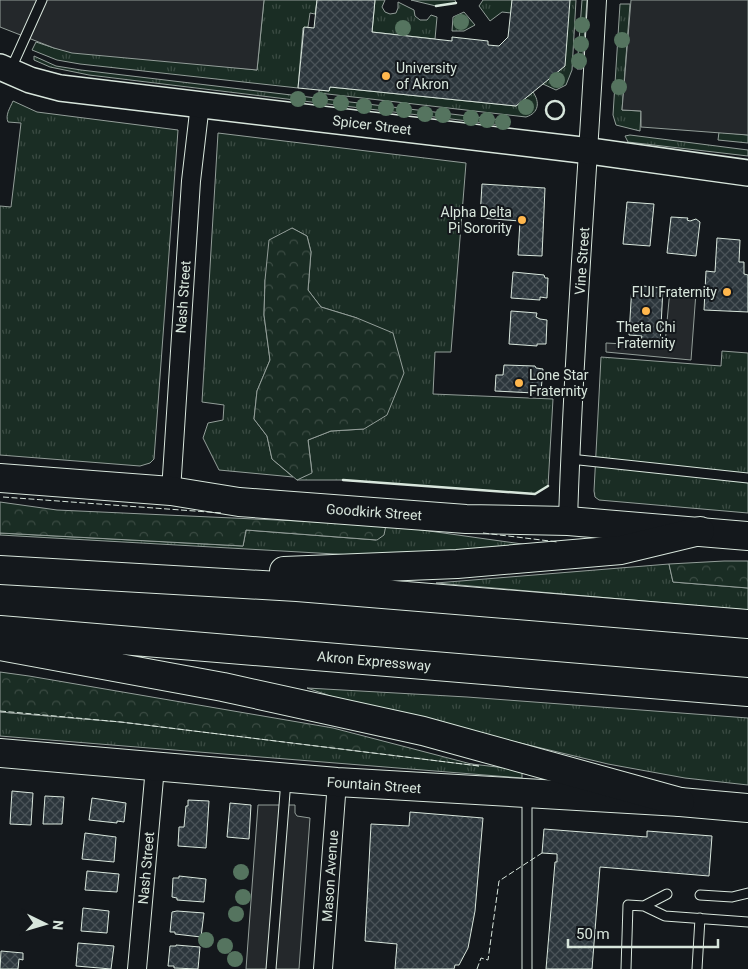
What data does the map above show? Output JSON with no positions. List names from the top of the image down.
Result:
{
  "streets": {
    "main road": ["Goodkirk Street", "Akron Expressway", "Fountain Street"],
    "street": [
      "Spicer Street",
      "Vine Street",
      "Nash Street",
      "Mason Avenue"
    ]
  },
  "crossings": [
    ["Spicer Street", "Vine Street"],
    ["Spicer Street", "Nash Street"],
    ["Vine Street", "Goodkirk Street"],
    ["Nash Street", "Goodkirk Street"],
    ["Nash Street", "Fountain Street"],
    ["Fountain Street", "Mason Avenue"]
  ],
  "places": [
    "University of Akron",
    "Alpha Delta Pi Sorority",
    "FIJI Fraternity",
    "Theta Chi Fraternity",
    "Lone Star Fraternity"
  ],
  "scale_bar": "50 m",
  "north": "right"
}
